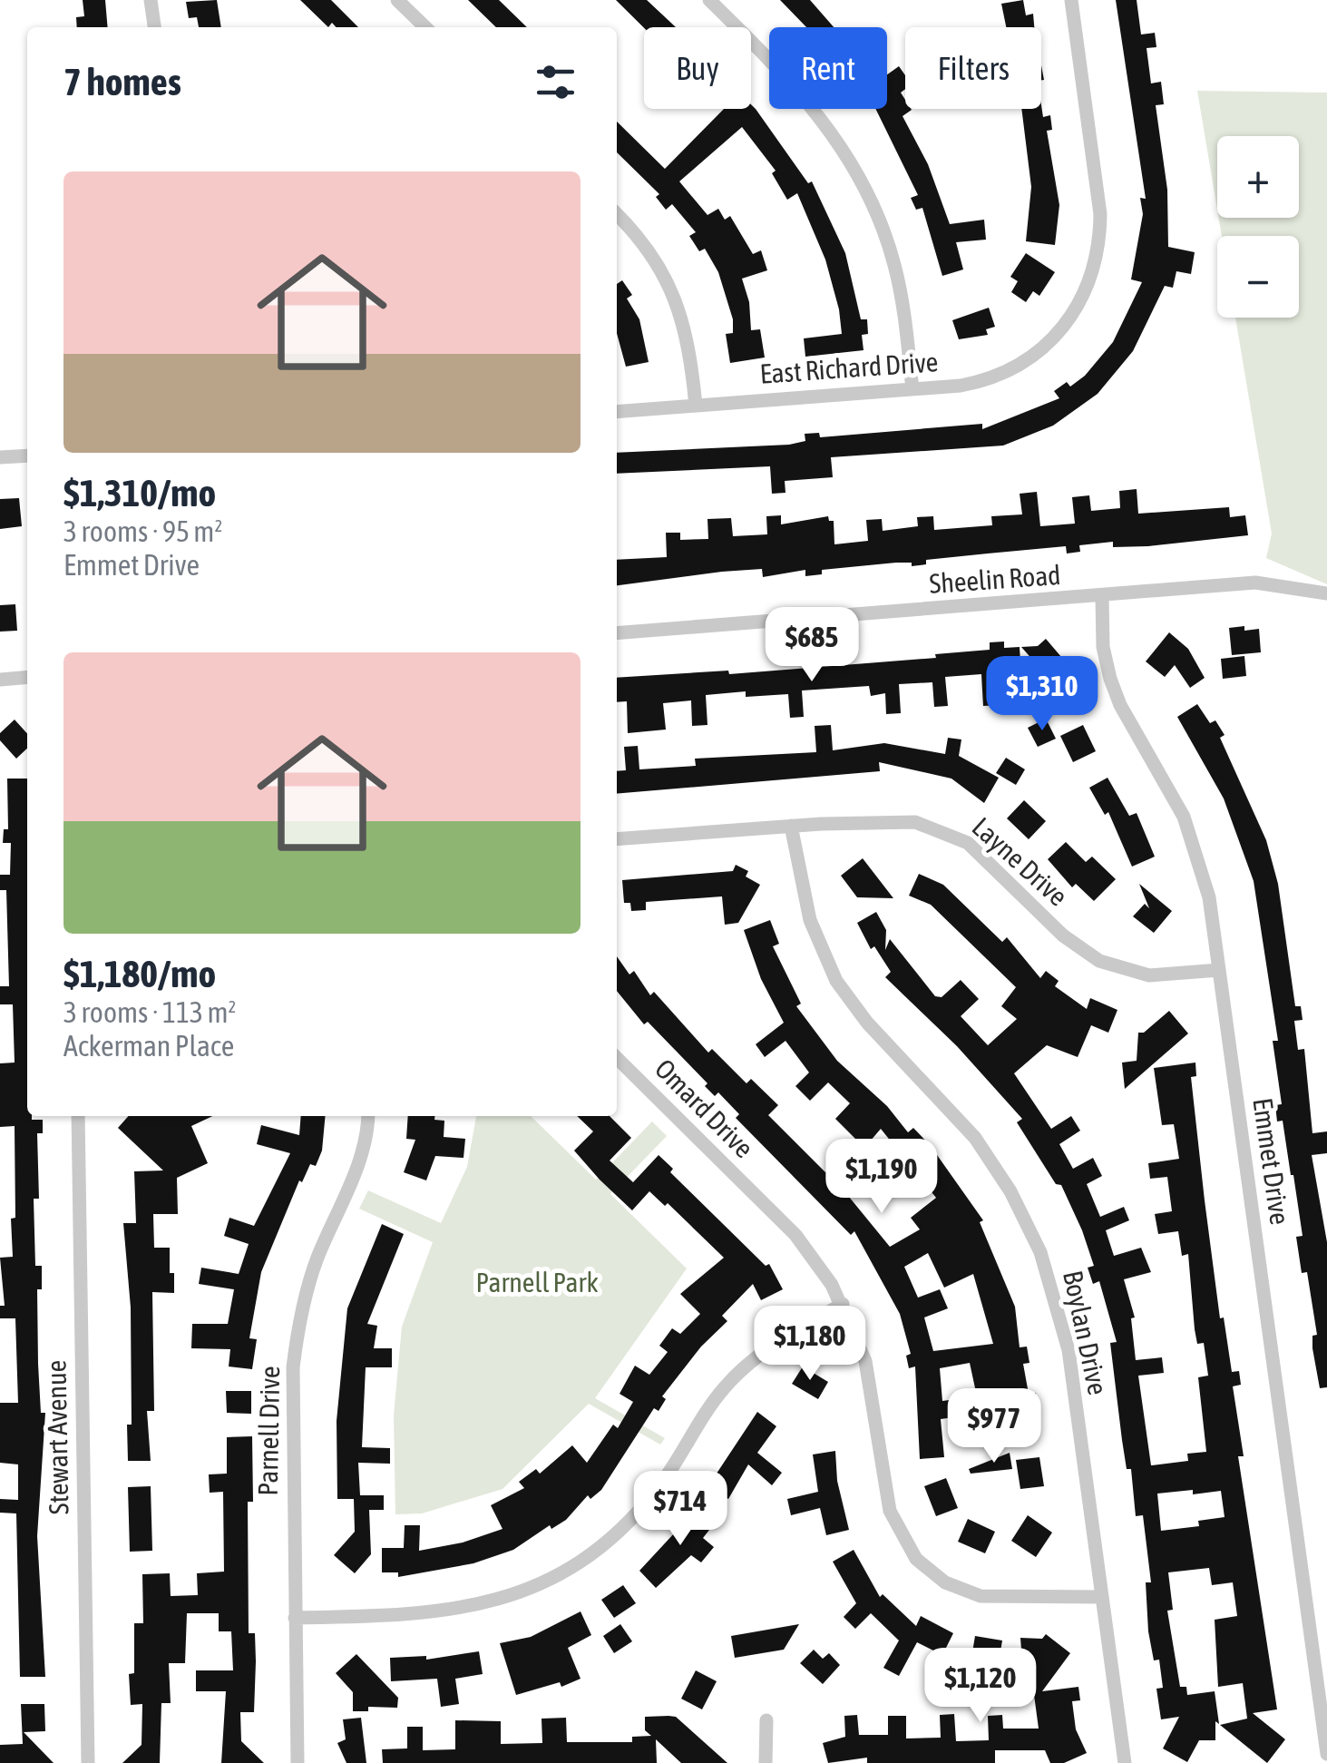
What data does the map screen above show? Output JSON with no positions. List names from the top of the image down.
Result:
{
  "streets": {
    "street": [
      "East Richard Drive",
      "Sheelin Road",
      "Layne Drive",
      "Omard Drive",
      "Emmet Drive",
      "Boylan Drive",
      "Parnell Drive",
      "Stewart Avenue"
    ]
  },
  "crossings": [
    ["Sheelin Road", "Emmet Drive"],
    ["Layne Drive", "Emmet Drive"],
    ["Layne Drive", "Boylan Drive"],
    ["Omard Drive", "Boylan Drive"]
  ],
  "parks": ["Parnell Park"],
  "page": {
    "chip": ["Buy", "Rent", "Filters"],
    "heading": "7 homes",
    "map_buttons": ["+", "−"],
    "list": [
      {
        "name": "$1,310/mo",
        "note": "3 rooms · 95 m² · Emmet Drive"
      },
      {
        "name": "$1,180/mo",
        "note": "3 rooms · 113 m² · Ackerman Place"
      }
    ],
    "price": [
      "$685",
      "$1,310",
      "$1,190",
      "$1,180",
      "$977",
      "$714",
      "$1,120"
    ]
  }
}
